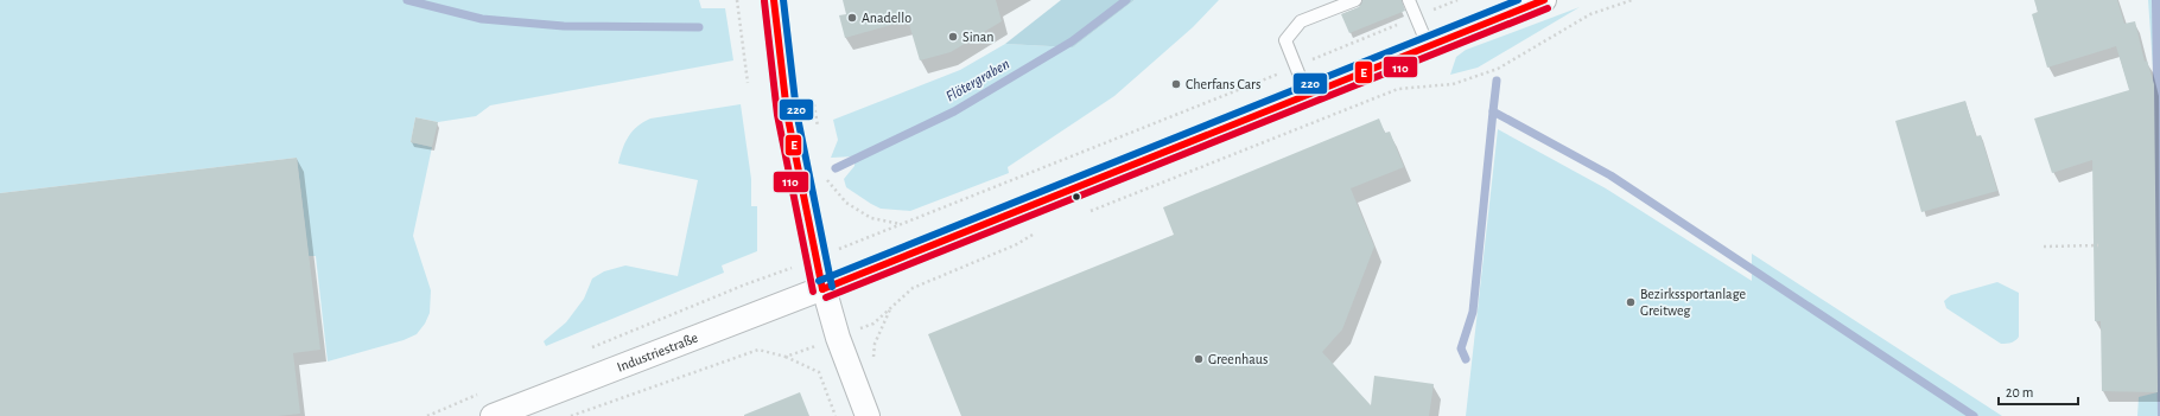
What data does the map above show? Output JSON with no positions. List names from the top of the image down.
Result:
{
  "streets": {
    "street": ["Industriestraße"]
  },
  "water": ["Flötergraben"],
  "places": [
    "Anadello",
    "Sinan",
    "Cherfans Cars",
    "Bezirkssportanlage Greitweg",
    "Greenhaus"
  ],
  "lines": ["transit line E", "transit line 220", "transit line 110"],
  "scale_bar": "20 m"
}
